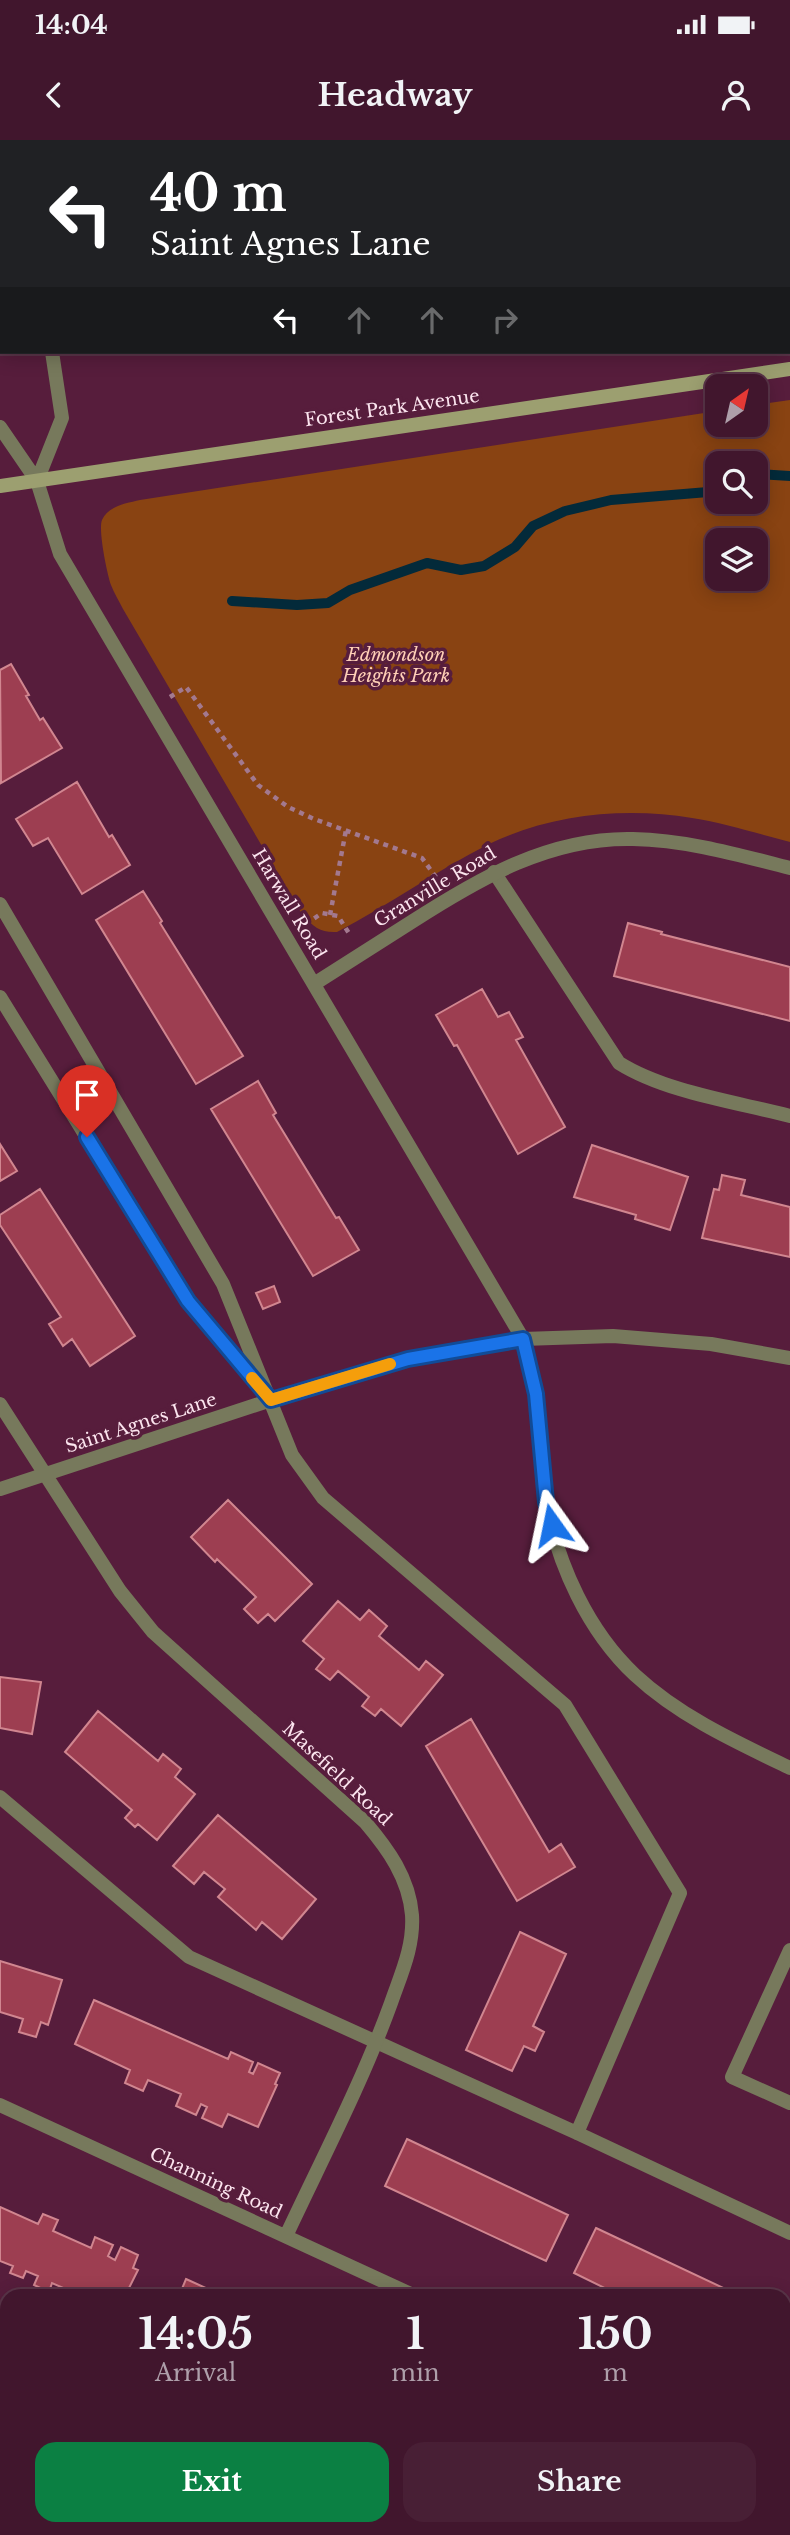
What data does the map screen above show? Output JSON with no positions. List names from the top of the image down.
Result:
{
  "streets": {
    "street": [
      "Forest Park Avenue",
      "Granville Road",
      "Harwall Road",
      "Saint Agnes Lane",
      "Masefield Road",
      "Channing Road"
    ]
  },
  "crossings": [
    ["Forest Park Avenue", "Harwall Road"],
    ["Granville Road", "Harwall Road"],
    ["Harwall Road", "Saint Agnes Lane"],
    ["Saint Agnes Lane", "Masefield Road"],
    ["Masefield Road", "Channing Road"]
  ],
  "parks": ["Edmondson Heights Park"],
  "north": "top right",
  "page": {
    "status": "14:04",
    "header": "Headway",
    "turn": ["40 m", "Saint Agnes Lane"],
    "eta": [
      "14:05",
      "Arrival",
      "1",
      "min",
      "150",
      "m"
    ],
    "buttons": ["Exit", "Share"]
  }
}
